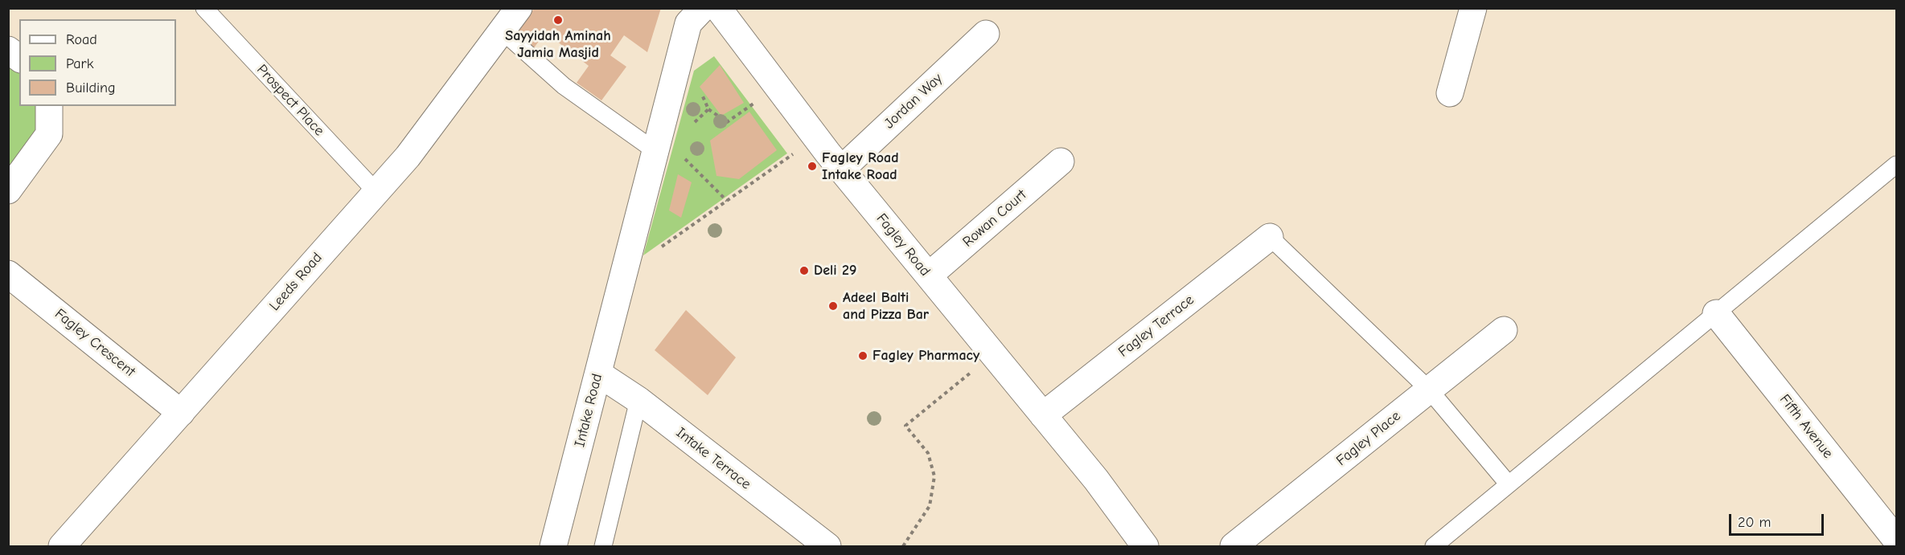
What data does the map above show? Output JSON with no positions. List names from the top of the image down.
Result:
{
  "streets": {
    "street": [
      "Jordan Way",
      "Rowan Court",
      "Fagley Road",
      "Leeds Road",
      "Fagley Terrace",
      "Fagley Crescent",
      "Intake Road",
      "Fifth Avenue",
      "Fagley Place",
      "Intake Terrace"
    ],
    "lane": ["Prospect Place"]
  },
  "crossings": [
    ["Prospect Place", "Leeds Road"],
    ["Jordan Way", "Fagley Road"],
    ["Rowan Court", "Fagley Road"],
    ["Fagley Road", "Fagley Terrace"],
    ["Leeds Road", "Fagley Crescent"],
    ["Intake Road", "Intake Terrace"]
  ],
  "places": [
    "Sayyidah Aminah Jamia Masjid",
    "Fagley Road Intake Road",
    "Deli 29",
    "Adeel Balti and Pizza Bar",
    "Fagley Pharmacy"
  ],
  "legend": ["Road", "Park", "Building"],
  "scale_bar": "20 m"
}
